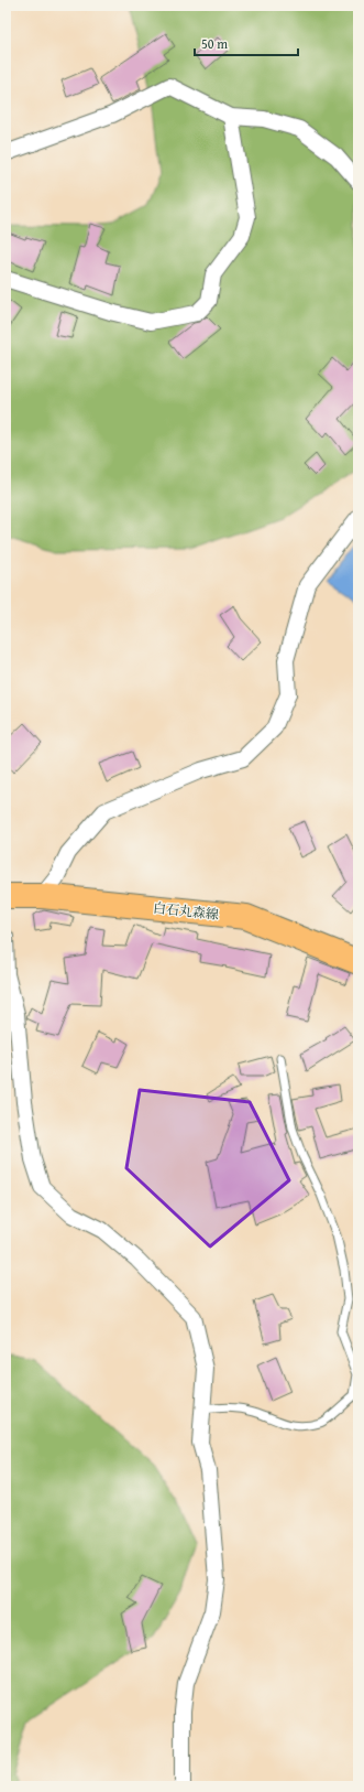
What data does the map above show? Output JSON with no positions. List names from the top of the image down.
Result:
{
  "streets": {
    "main road": ["白石丸森線"]
  },
  "scale_bar": "50 m"
}
